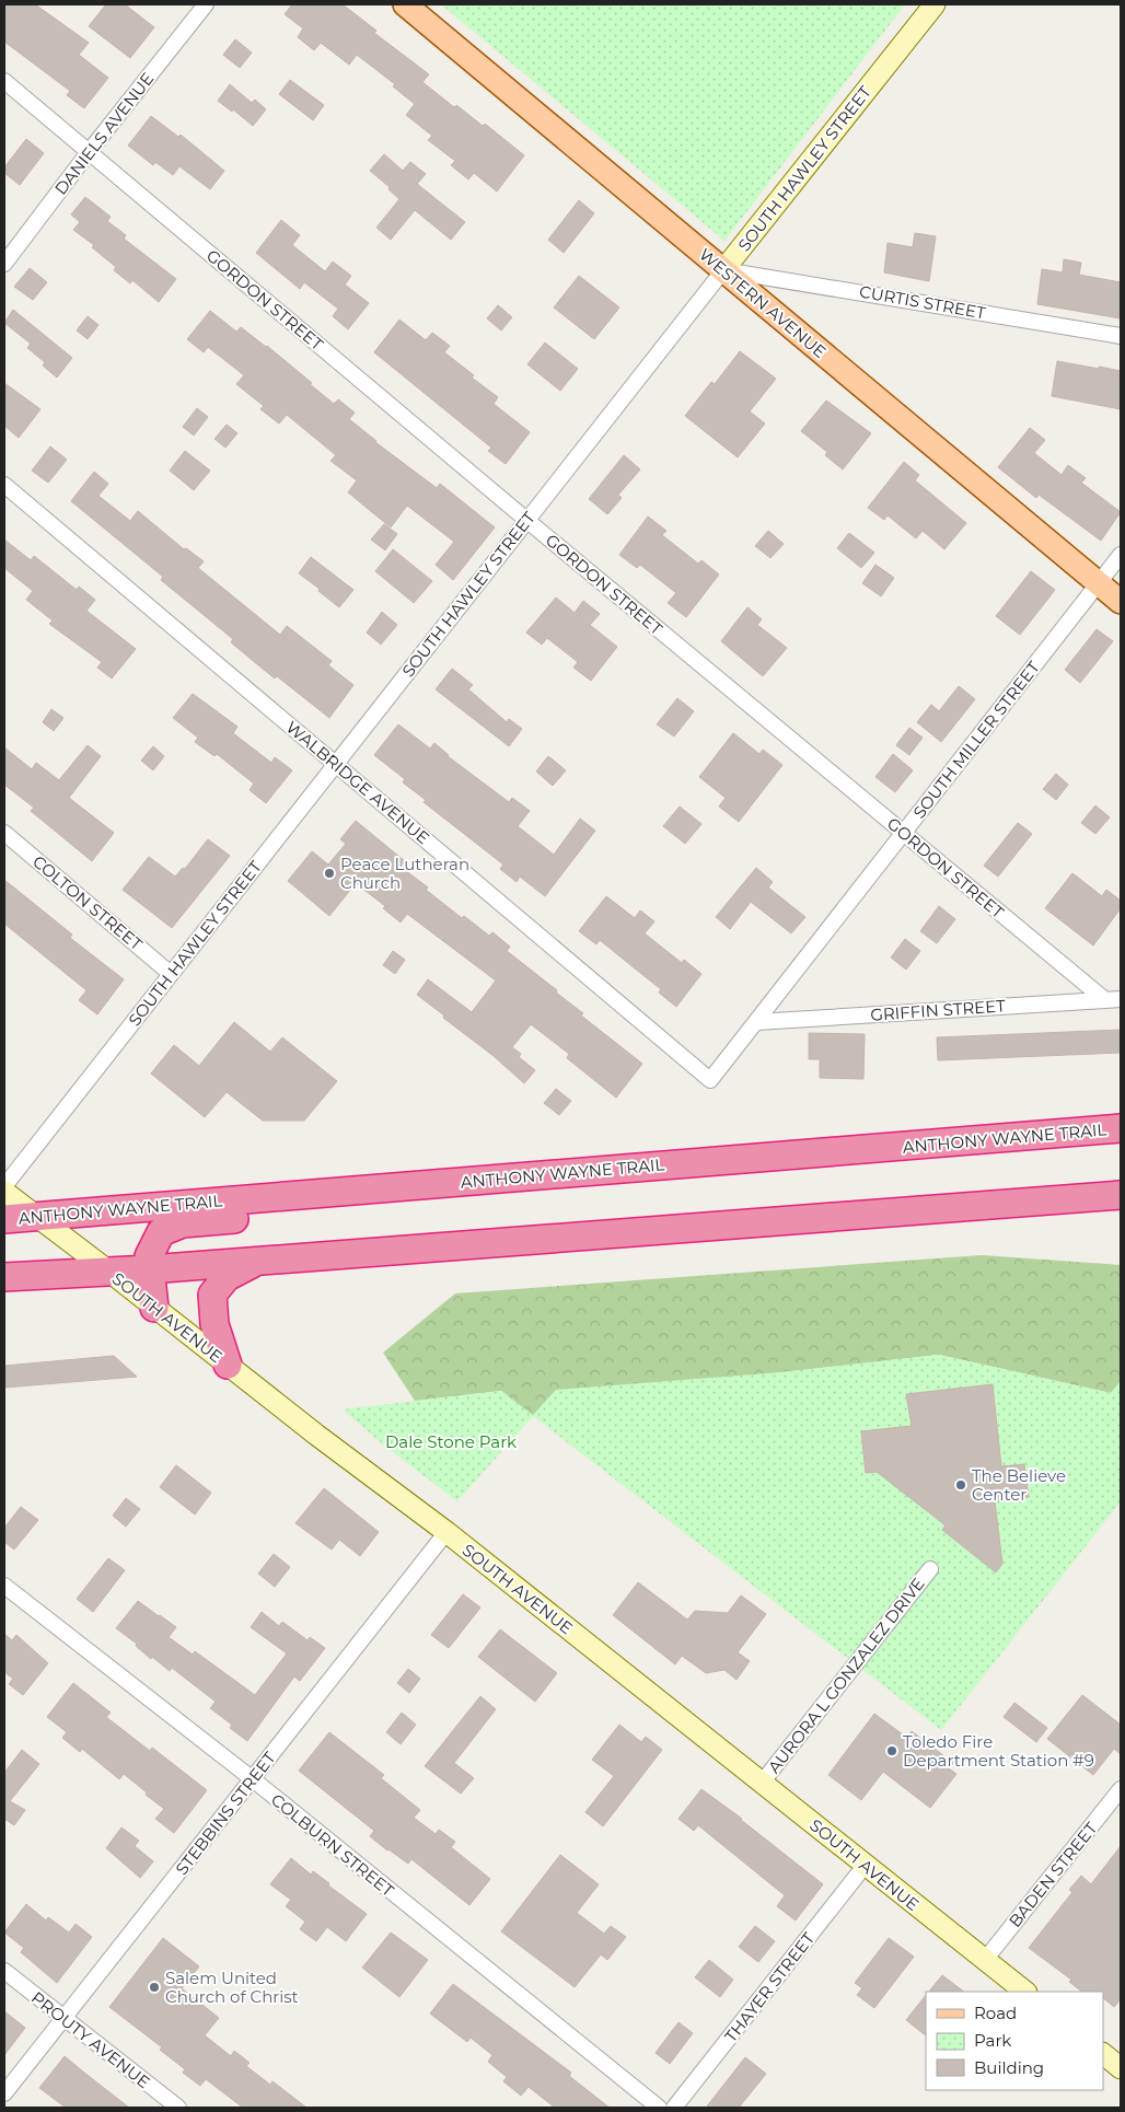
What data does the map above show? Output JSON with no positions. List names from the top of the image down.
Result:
{
  "streets": {
    "highway": ["ANTHONY WAYNE TRAIL"],
    "main road": ["WESTERN AVENUE"],
    "street": [
      "DANIELS AVENUE",
      "SOUTH HAWLEY STREET",
      "GORDON STREET",
      "CURTIS STREET",
      "SOUTH MILLER STREET",
      "WALBRIDGE AVENUE",
      "COLTON STREET",
      "GRIFFIN STREET",
      "SOUTH AVENUE",
      "AURORA L GONZALEZ DRIVE",
      "STEBBINS STREET",
      "COLBURN STREET",
      "BADEN STREET",
      "THAYER STREET",
      "PROUTY AVENUE"
    ]
  },
  "crossings": [
    ["DANIELS AVENUE", "GORDON STREET"],
    ["SOUTH HAWLEY STREET", "GORDON STREET"],
    ["SOUTH HAWLEY STREET", "CURTIS STREET"],
    ["SOUTH HAWLEY STREET", "WESTERN AVENUE"],
    ["SOUTH HAWLEY STREET", "WALBRIDGE AVENUE"],
    ["SOUTH HAWLEY STREET", "COLTON STREET"],
    ["GORDON STREET", "SOUTH MILLER STREET"],
    ["GORDON STREET", "GRIFFIN STREET"],
    ["CURTIS STREET", "WESTERN AVENUE"],
    ["WESTERN AVENUE", "SOUTH MILLER STREET"],
    ["SOUTH MILLER STREET", "WALBRIDGE AVENUE"],
    ["SOUTH MILLER STREET", "GRIFFIN STREET"],
    ["ANTHONY WAYNE TRAIL", "SOUTH AVENUE"],
    ["SOUTH AVENUE", "AURORA L GONZALEZ DRIVE"],
    ["SOUTH AVENUE", "STEBBINS STREET"],
    ["SOUTH AVENUE", "BADEN STREET"],
    ["SOUTH AVENUE", "THAYER STREET"],
    ["STEBBINS STREET", "COLBURN STREET"],
    ["STEBBINS STREET", "PROUTY AVENUE"]
  ],
  "parks": ["Dale Stone Park"],
  "places": [
    "Peace Lutheran Church",
    "The Believe Center",
    "Toledo Fire Department Station #9",
    "Salem United Church of Christ"
  ],
  "legend": ["Road", "Park", "Building"]
}
